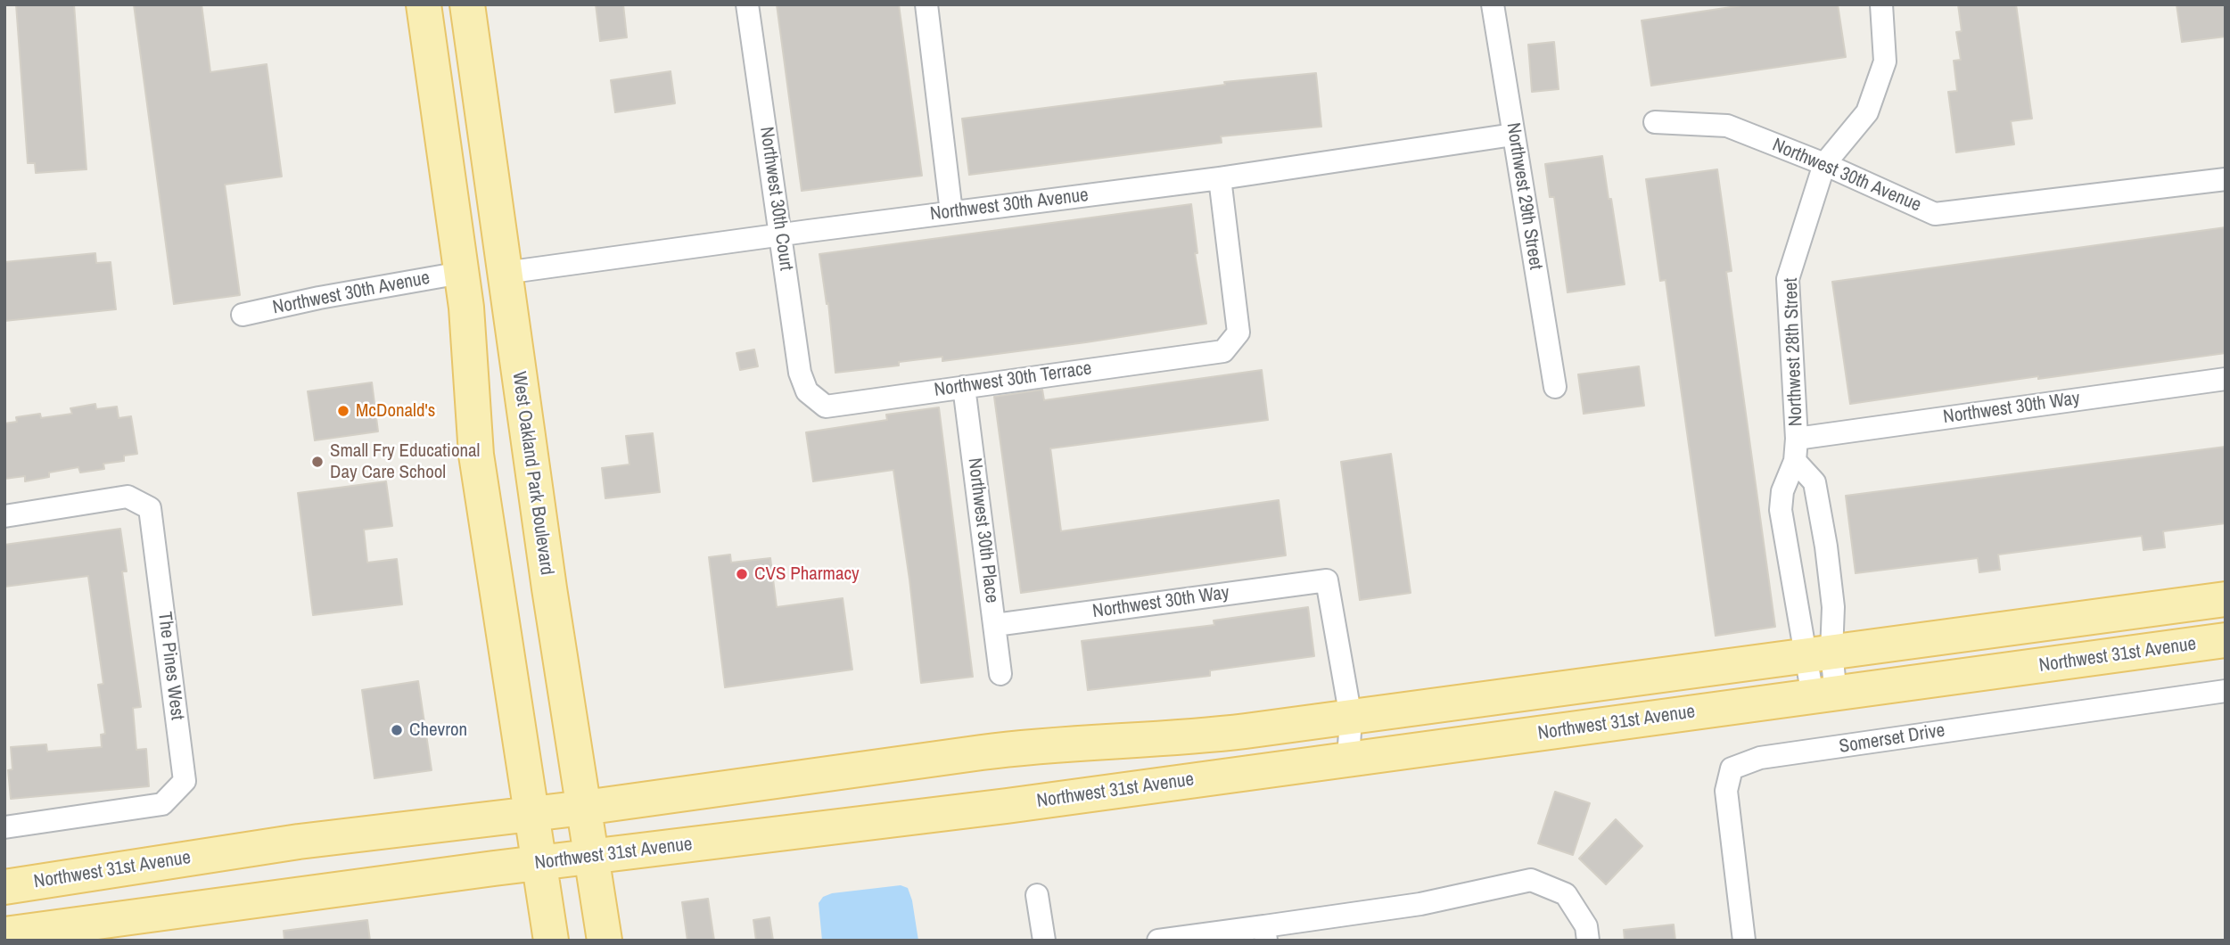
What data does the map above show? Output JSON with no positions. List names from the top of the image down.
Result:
{
  "streets": {
    "main road": ["West Oakland Park Boulevard", "Northwest 31st Avenue"],
    "street": [
      "Northwest 30th Avenue",
      "Northwest 29th Street",
      "Northwest 30th Court",
      "Northwest 28th Street",
      "Northwest 30th Terrace",
      "Northwest 30th Way",
      "Northwest 30th Place",
      "The Pines West",
      "Somerset Drive"
    ]
  },
  "crossings": [
    ["Northwest 30th Avenue", "Northwest 29th Street"],
    ["Northwest 30th Avenue", "Northwest 30th Court"],
    ["Northwest 30th Avenue", "Northwest 28th Street"],
    ["Northwest 30th Avenue", "Northwest 30th Terrace"],
    ["Northwest 30th Avenue", "West Oakland Park Boulevard"],
    ["Northwest 30th Court", "Northwest 30th Terrace"],
    ["Northwest 28th Street", "Northwest 30th Way"],
    ["Northwest 28th Street", "Northwest 31st Avenue"],
    ["Northwest 30th Terrace", "Northwest 30th Place"],
    ["Northwest 30th Way", "Northwest 30th Place"],
    ["Northwest 30th Way", "Northwest 31st Avenue"],
    ["West Oakland Park Boulevard", "Northwest 31st Avenue"]
  ],
  "places": [
    "McDonald's",
    "Small Fry Educational Day Care School",
    "CVS Pharmacy",
    "Chevron"
  ]
}
